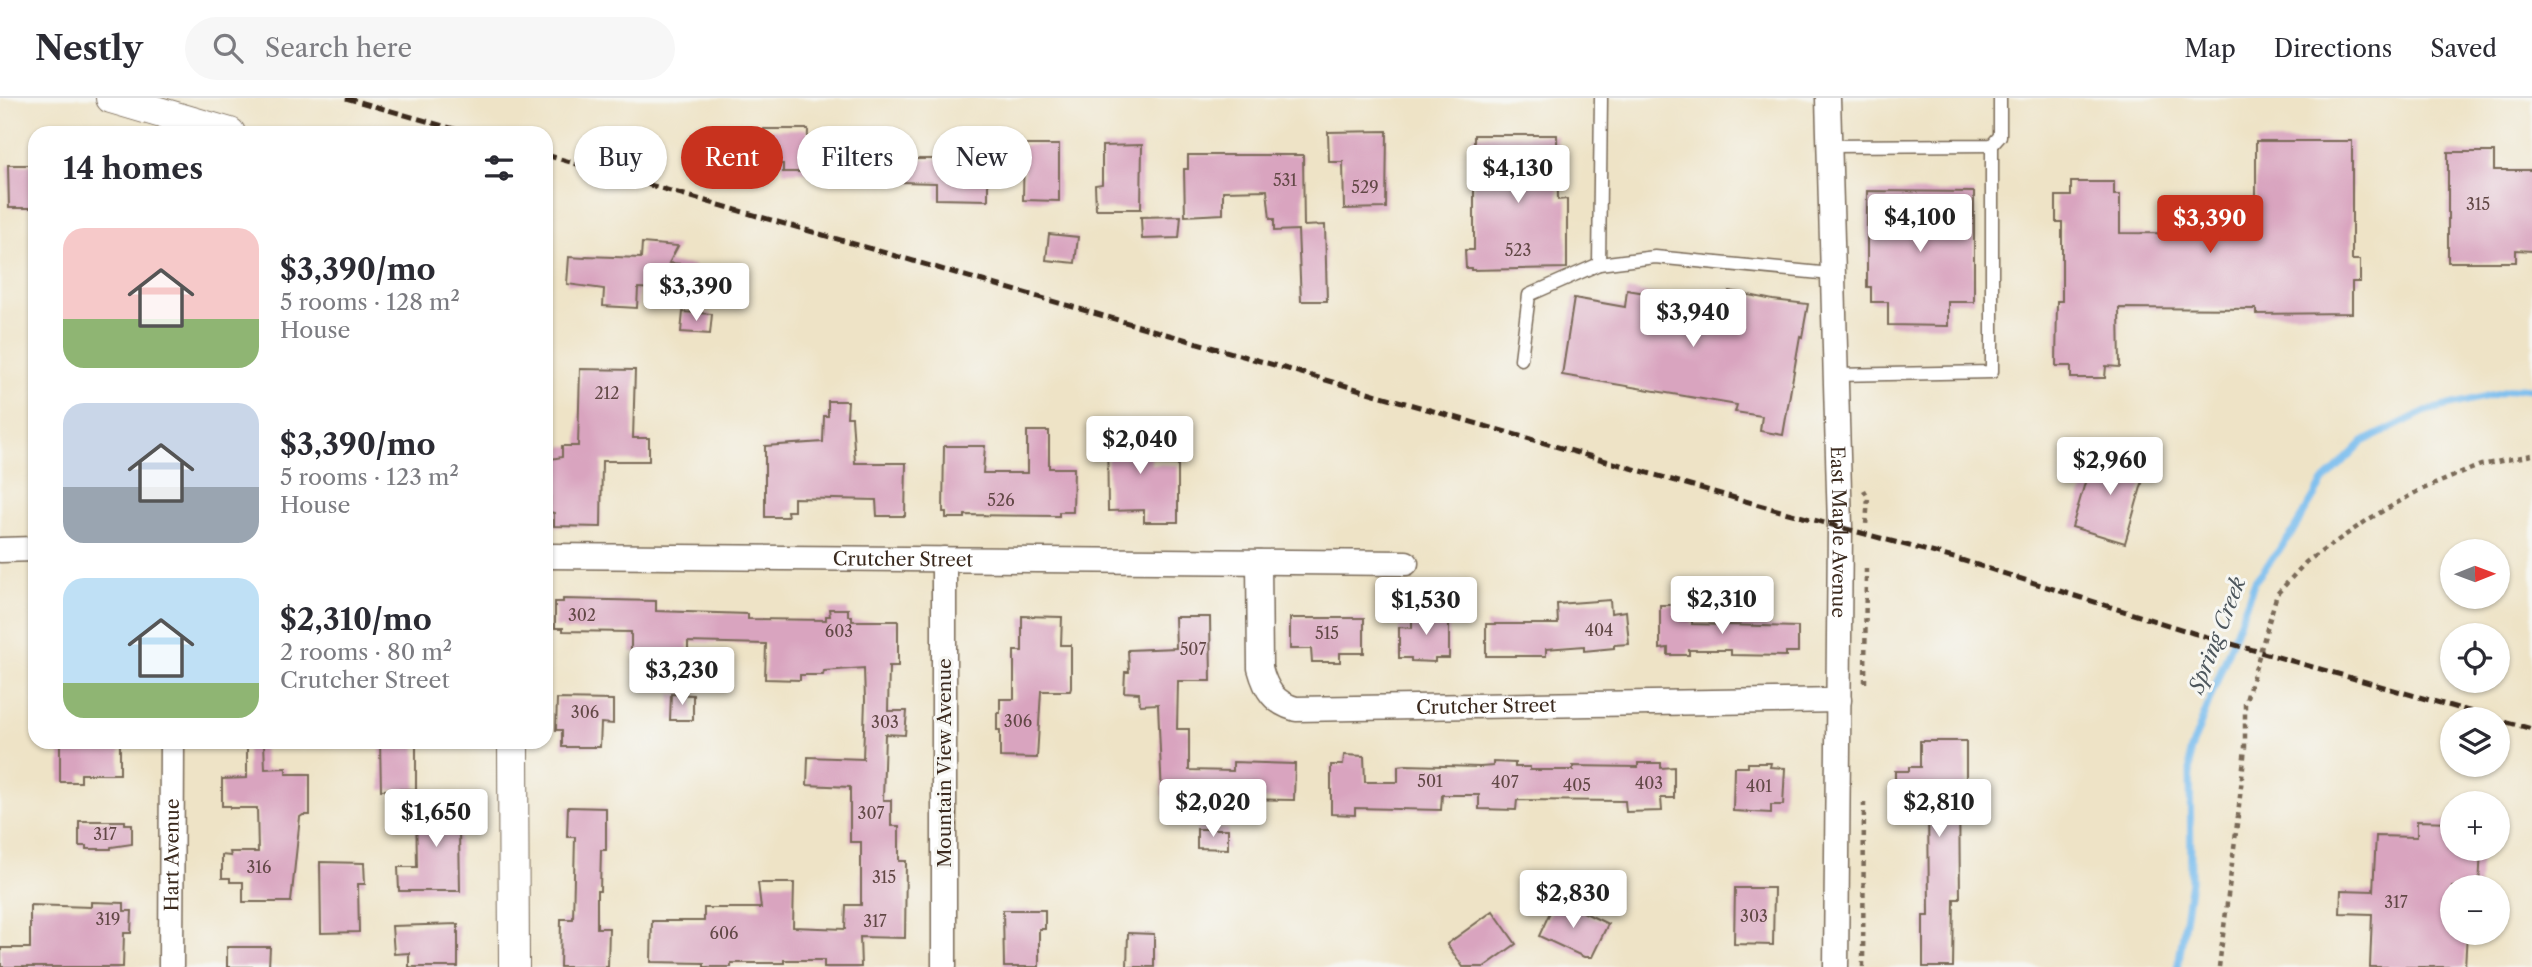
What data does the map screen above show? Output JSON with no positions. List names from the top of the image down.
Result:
{
  "streets": {
    "street": [
      "East Maple Avenue",
      "Crutcher Street",
      "Mountain View Avenue",
      "Hart Avenue"
    ]
  },
  "crossings": [
    ["East Maple Avenue", "Crutcher Street"],
    ["Crutcher Street", "Mountain View Avenue"]
  ],
  "water": ["Spring Creek"],
  "house_numbers": [
    "531",
    "529",
    "315",
    "523",
    "212",
    "526",
    "302",
    "404",
    "603",
    "515",
    "507",
    "306",
    "306",
    "303",
    "501",
    "407",
    "403",
    "405",
    "401",
    "307",
    "317",
    "316",
    "315",
    "317",
    "303",
    "319",
    "317",
    "606"
  ],
  "north": "right",
  "page": {
    "header": "Nestly",
    "search": "Search here",
    "nav": ["Map", "Directions", "Saved"],
    "chip": [
      "Buy",
      "Rent",
      "Filters",
      "New"
    ],
    "heading": "14 homes",
    "price": [
      "$4,130",
      "$4,100",
      "$3,390",
      "$3,390",
      "$3,940",
      "$2,040",
      "$2,960",
      "$2,310",
      "$1,530",
      "$3,230",
      "$2,020",
      "$2,810",
      "$1,650",
      "$2,830"
    ],
    "list": [
      {
        "name": "$3,390/mo",
        "note": "5 rooms · 128 m² · House"
      },
      {
        "name": "$3,390/mo",
        "note": "5 rooms · 123 m² · House"
      },
      {
        "name": "$2,310/mo",
        "note": "2 rooms · 80 m² · Crutcher Street"
      }
    ],
    "map_buttons": ["+", "−"]
  }
}
